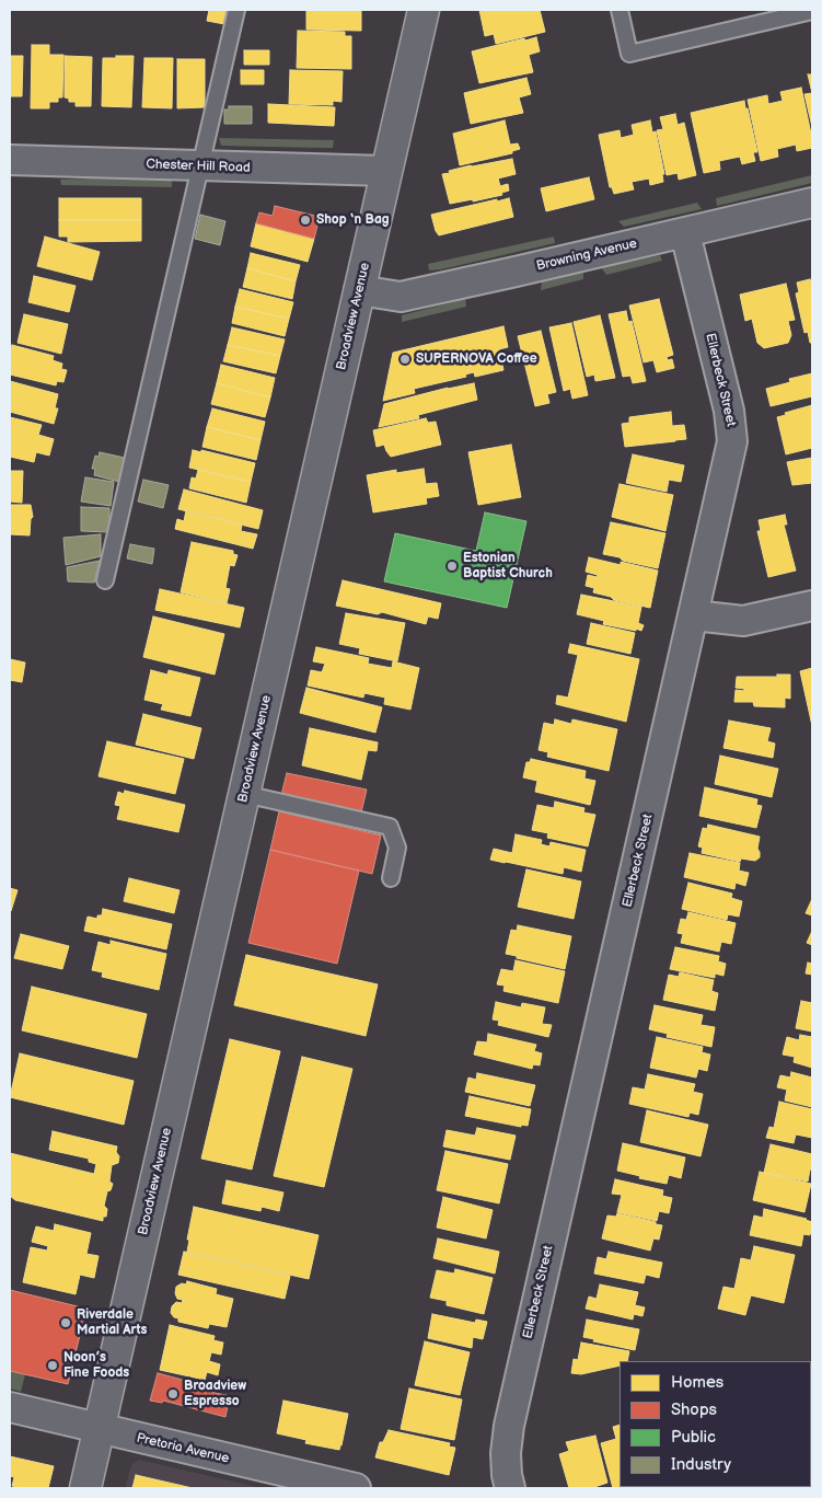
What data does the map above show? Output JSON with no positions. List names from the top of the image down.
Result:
{
  "streets": {
    "main road": ["Broadview Avenue"],
    "street": [
      "Chester Hill Road",
      "Browning Avenue",
      "Ellerbeck Street",
      "Pretoria Avenue"
    ]
  },
  "crossings": [
    ["Chester Hill Road", "Broadview Avenue"],
    ["Browning Avenue", "Broadview Avenue"],
    ["Browning Avenue", "Ellerbeck Street"],
    ["Broadview Avenue", "Pretoria Avenue"]
  ],
  "places": [
    "Shop ‘n Bag",
    "SUPERNOVA Coffee",
    "Estonian Baptist Church",
    "Riverdale Martial Arts",
    "Noon’s Fine Foods",
    "Broadview Espresso"
  ],
  "legend": [
    "Homes",
    "Shops",
    "Public",
    "Industry"
  ]
}
